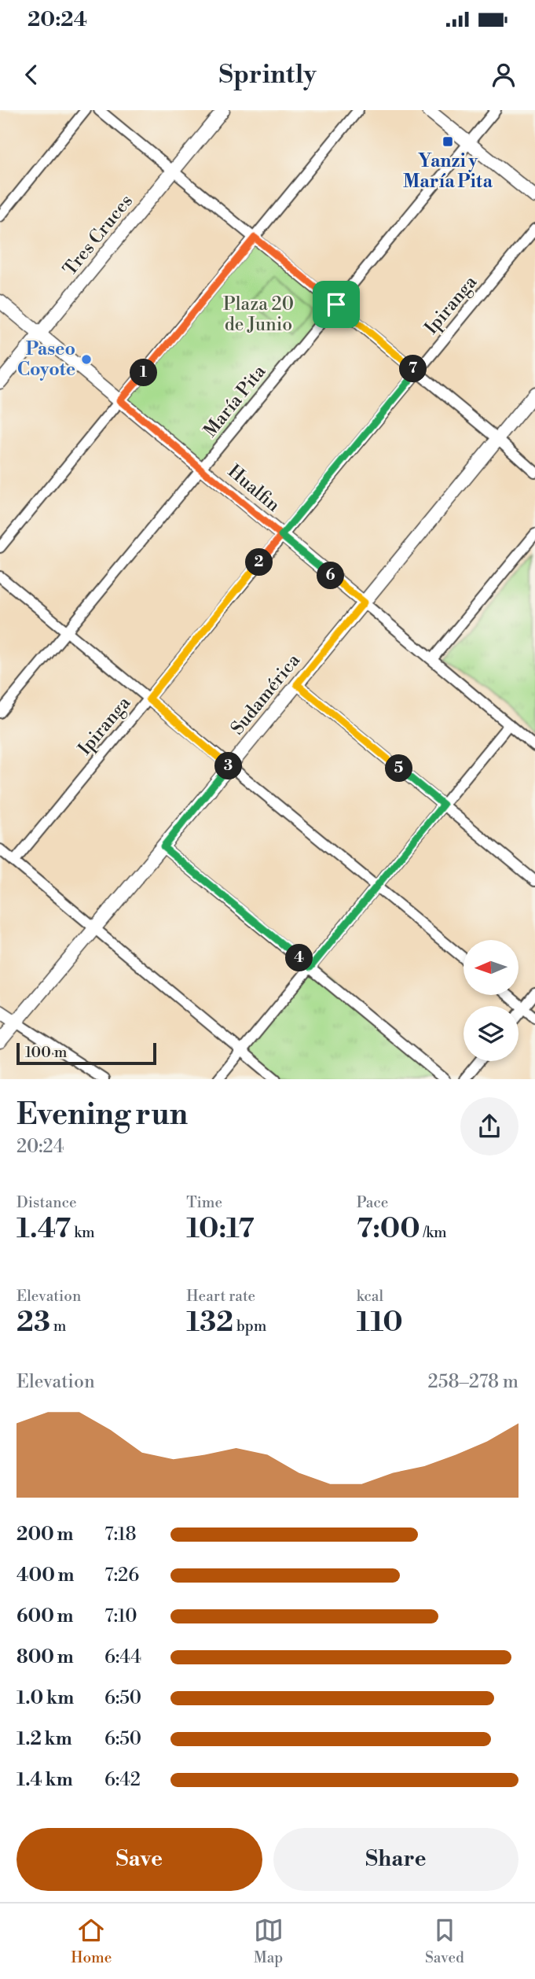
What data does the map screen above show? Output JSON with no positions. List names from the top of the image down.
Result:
{
  "streets": {
    "street": [
      "Tres Cruces",
      "Ipiranga",
      "María Pita",
      "Hualfin",
      "Sudamérica"
    ]
  },
  "crossings": [
    ["Tres Cruces", "Hualfin"],
    ["Ipiranga", "Hualfin"],
    ["María Pita", "Hualfin"],
    ["Hualfin", "Sudamérica"]
  ],
  "parks": ["Plaza 20 de Junio"],
  "places": {
    "transit": ["Yanzi y María Pita"],
    "other": ["Paseo Coyote"]
  },
  "scale_bar": "100 m",
  "north": "left",
  "page": {
    "status": "20:24",
    "header": "Sprintly",
    "pins": [
      "7",
      "1",
      "2",
      "6",
      "3",
      "5",
      "4"
    ],
    "scale": "100 m",
    "heading": ["Evening run", "20:24"],
    "stats": [
      ["Distance", "1.47 km"],
      ["Time", "10:17"],
      ["Pace", "7:00 /km"],
      ["Elevation", "23 m"],
      ["Heart rate", "132 bpm"],
      ["kcal", "110"]
    ],
    "chart": ["Elevation", "258–278 m"],
    "list": [
      {
        "name": "200 m",
        "note": "7:18"
      },
      {
        "name": "400 m",
        "note": "7:26"
      },
      {
        "name": "600 m",
        "note": "7:10"
      },
      {
        "name": "800 m",
        "note": "6:44"
      },
      {
        "name": "1.0 km",
        "note": "6:50"
      },
      {
        "name": "1.2 km",
        "note": "6:50"
      },
      {
        "name": "1.4 km",
        "note": "6:42"
      }
    ],
    "buttons": ["Save", "Share"],
    "tabs": ["Home", "Map", "Saved"]
  }
}
